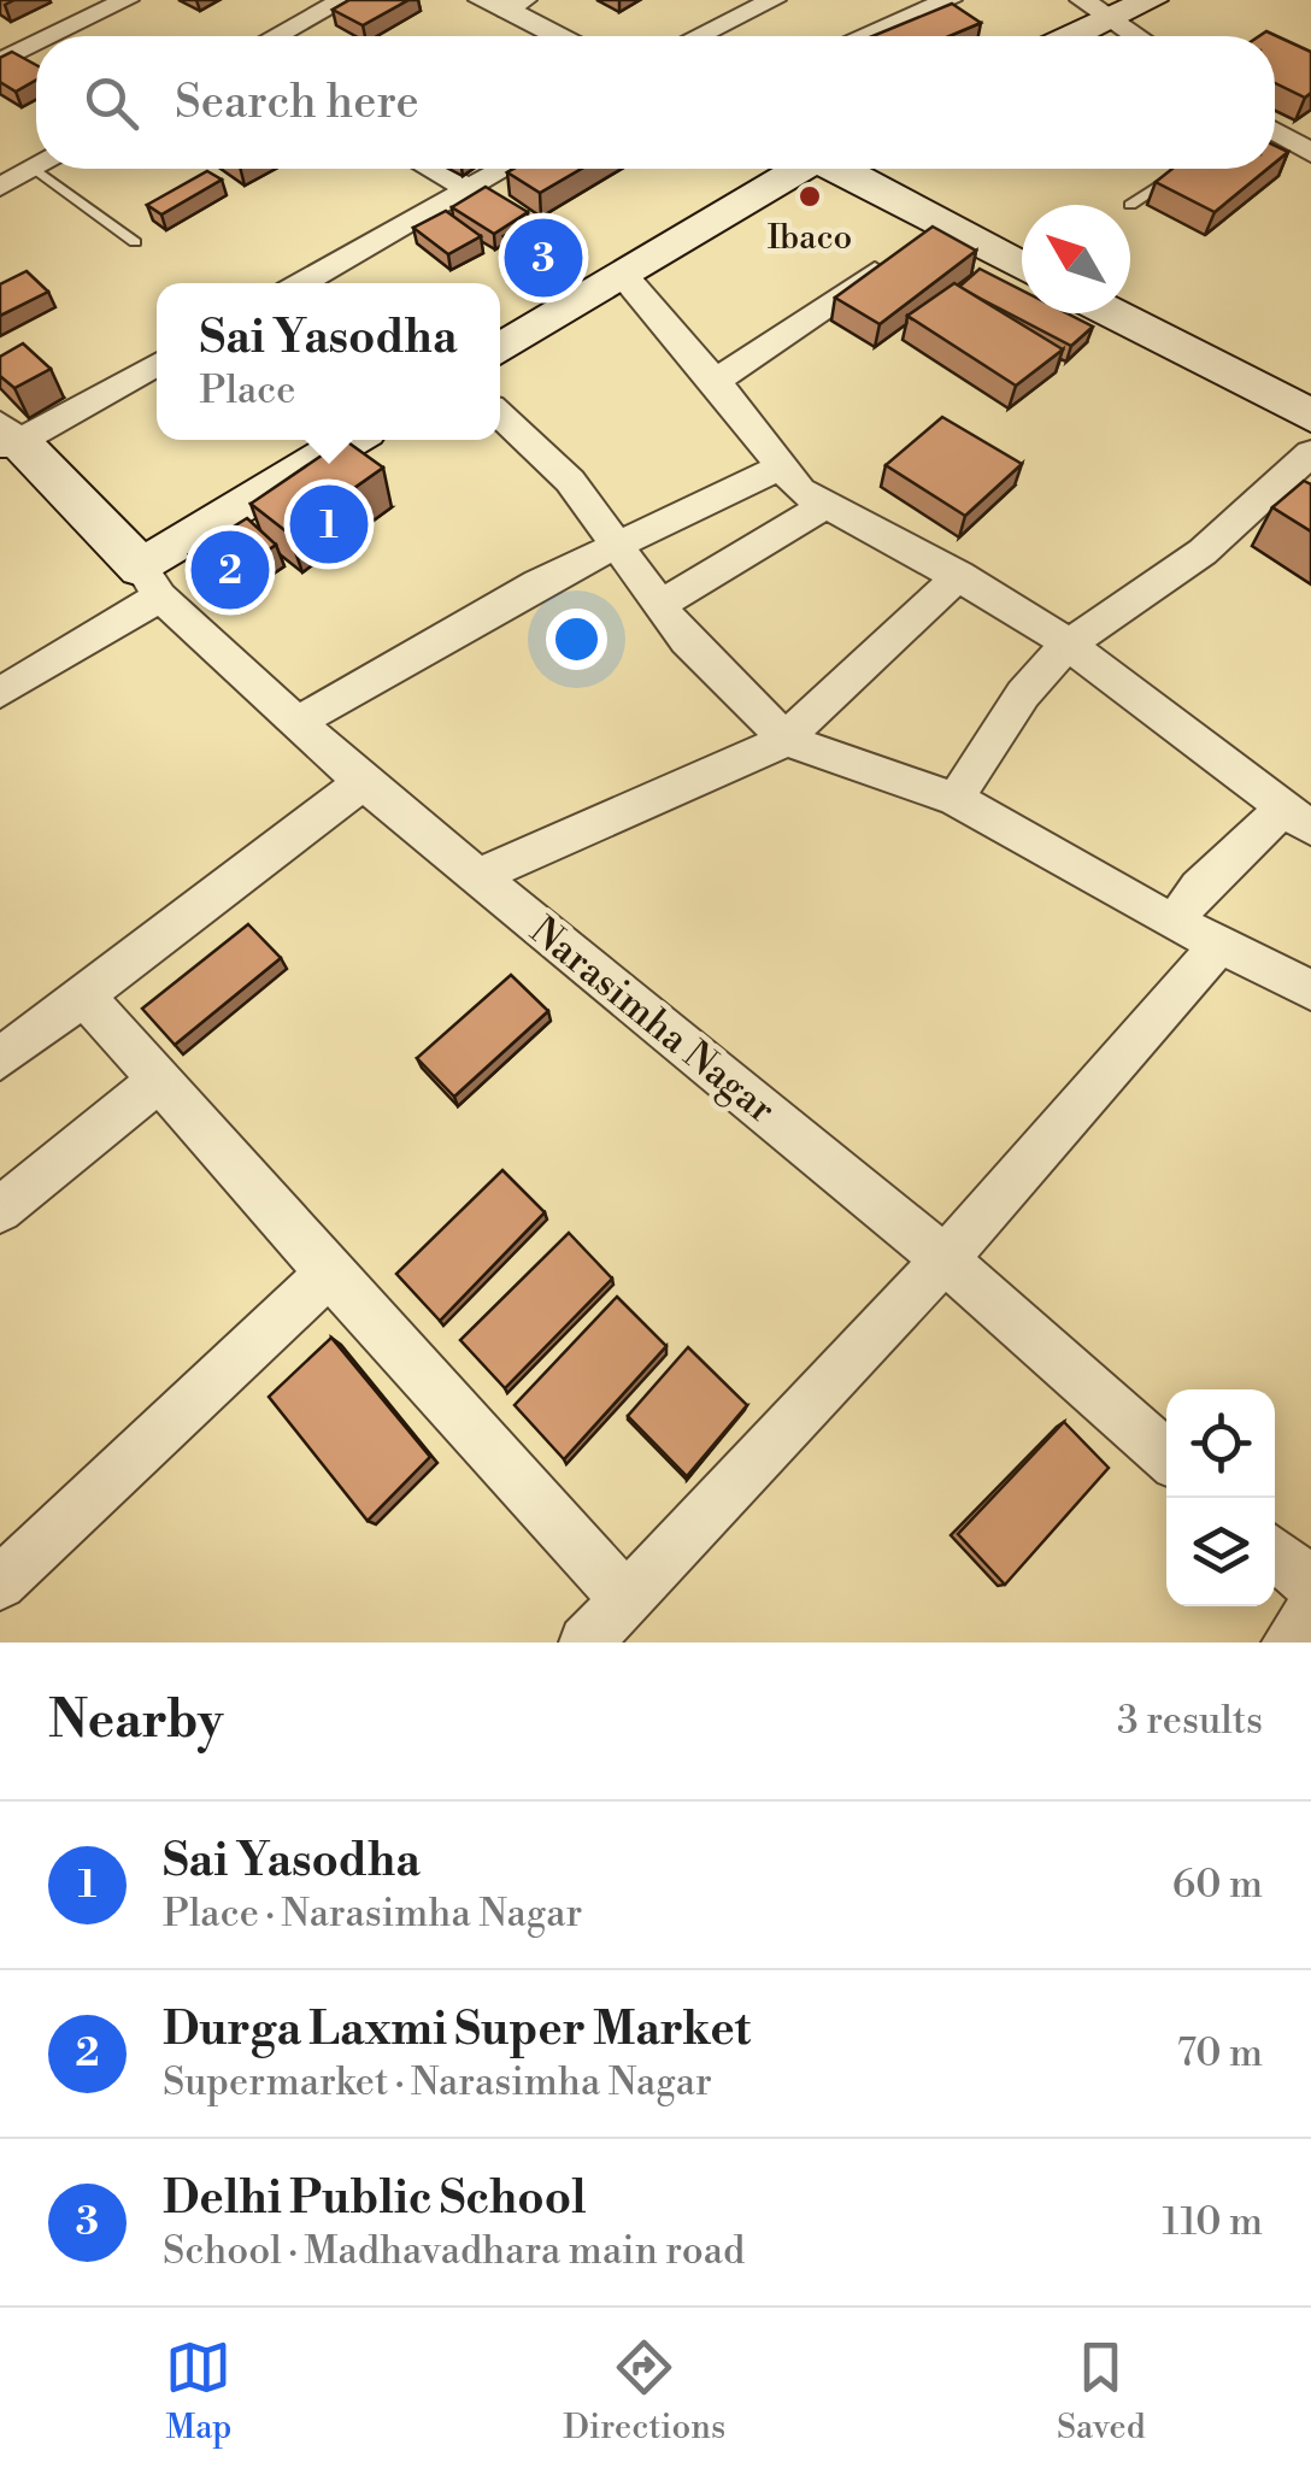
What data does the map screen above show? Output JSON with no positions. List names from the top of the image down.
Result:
{
  "streets": {
    "street": ["Narasimha Nagar"]
  },
  "places": ["Ibaco"],
  "north": "top left",
  "page": {
    "search": "Search here",
    "pins": ["3", "1", "2"],
    "popup": ["Sai Yasodha", "Place"],
    "heading": ["Nearby", "3 results"],
    "list": [
      {
        "mark": "1",
        "name": "Sai Yasodha",
        "note": "Place · Narasimha Nagar",
        "value": "60 m"
      },
      {
        "mark": "2",
        "name": "Durga Laxmi Super Market",
        "note": "Supermarket · Narasimha Nagar",
        "value": "70 m"
      },
      {
        "mark": "3",
        "name": "Delhi Public School",
        "note": "School · Madhavadhara main road",
        "value": "110 m"
      }
    ],
    "nav": ["Map", "Directions", "Saved"]
  }
}
